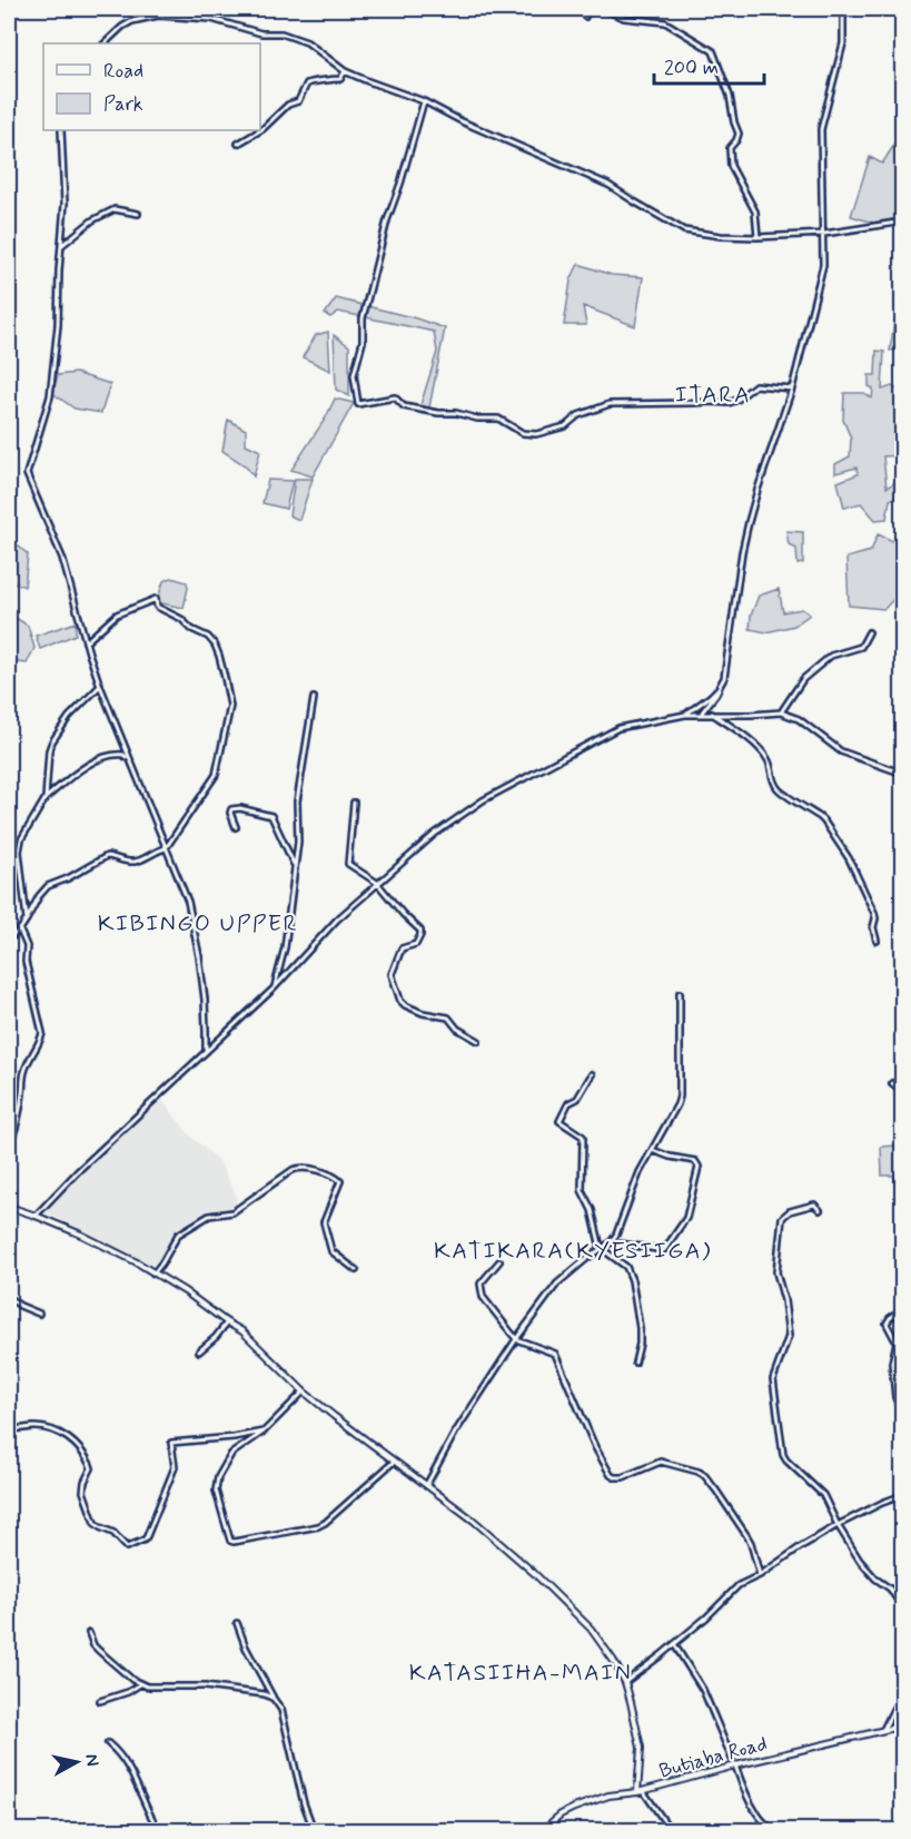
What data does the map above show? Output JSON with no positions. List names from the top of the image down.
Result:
{
  "streets": {
    "main road": ["Butiaba Road"]
  },
  "districts": [
    "ITARA",
    "KIBINGO UPPER",
    "KATIKARA(KYESIIGA)",
    "KATASIIHA-MAIN"
  ],
  "legend": ["Road", "Park"],
  "scale_bar": "200 m",
  "north": "right"
}
